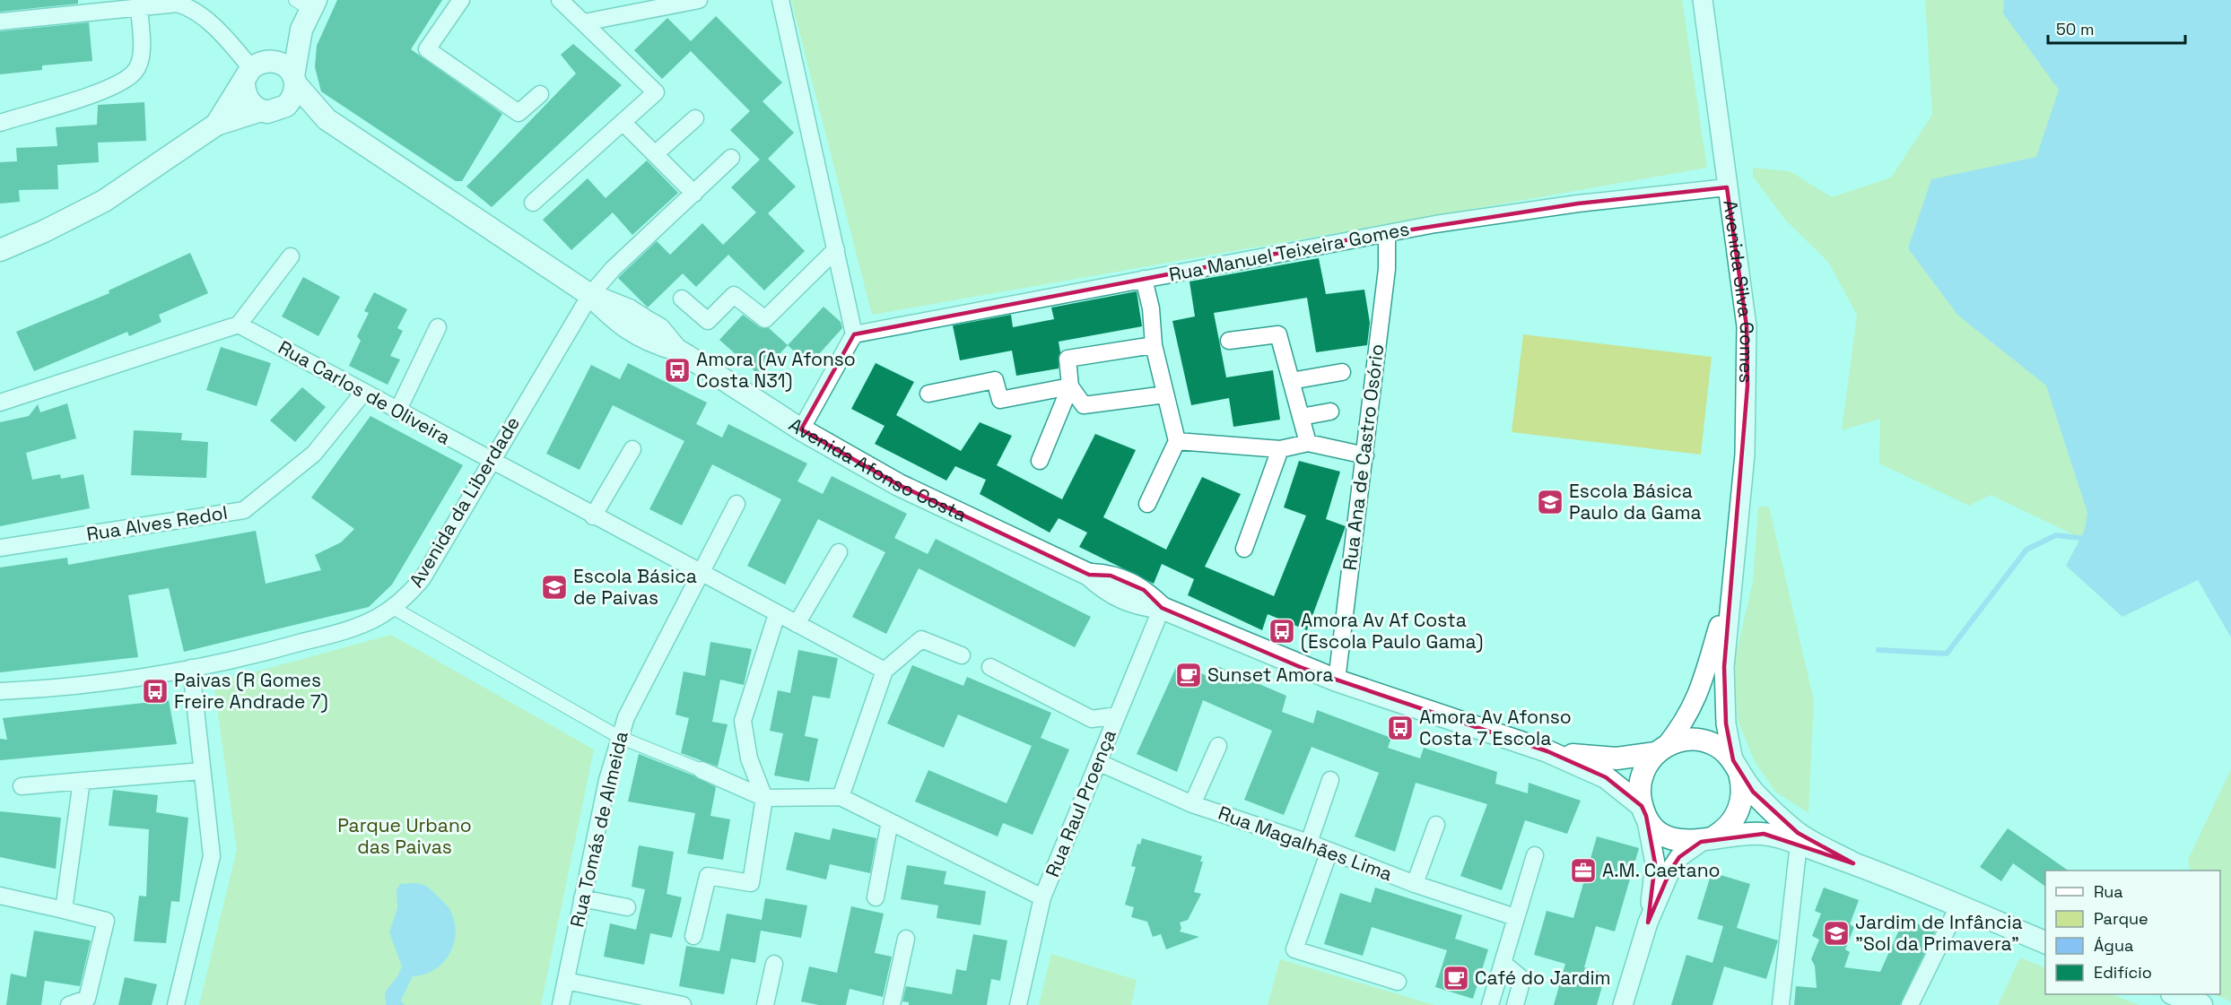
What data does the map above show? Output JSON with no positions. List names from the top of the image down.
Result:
{
  "streets": {
    "main road": ["Avenida Afonso Costa"],
    "street": [
      "Rua Manuel Teixeira Gomes",
      "Avenida Silva Gomes",
      "Rua Carlos de Oliveira",
      "Rua Ana de Castro Osório",
      "Avenida da Liberdade",
      "Rua Alves Redol",
      "Rua Raul Proença",
      "Rua Tomás de Almeida",
      "Rua Magalhães Lima"
    ]
  },
  "crossings": [
    ["Rua Manuel Teixeira Gomes", "Avenida Silva Gomes"],
    ["Rua Manuel Teixeira Gomes", "Rua Ana de Castro Osório"],
    ["Rua Carlos de Oliveira", "Avenida da Liberdade"],
    ["Rua Carlos de Oliveira", "Rua Alves Redol"],
    ["Rua Carlos de Oliveira", "Rua Tomás de Almeida"],
    ["Rua Ana de Castro Osório", "Avenida Afonso Costa"],
    ["Avenida Afonso Costa", "Avenida da Liberdade"],
    ["Avenida Afonso Costa", "Rua Raul Proença"],
    ["Rua Raul Proença", "Rua Magalhães Lima"]
  ],
  "parks": ["Parque Urbano das Paivas"],
  "places": {
    "bus stop": [
      "Amora (Av Afonso Costa N31)",
      "Amora Av Af Costa (Escola Paulo Gama)",
      "Paivas (R Gomes Freire Andrade 7)",
      "Amora Av Afonso Costa 7 Escola"
    ],
    "school or university": ["Escola Básica Paulo da Gama", "Escola Básica de Paivas", "Jardim de Infância \"Sol da Primavera\""],
    "cafe": ["Sunset Amora", "Café do Jardim"],
    "office": ["A.M. Caetano"]
  },
  "legend": [
    "Rua",
    "Parque",
    "Água",
    "Edifício"
  ],
  "scale_bar": "50 m"
}
